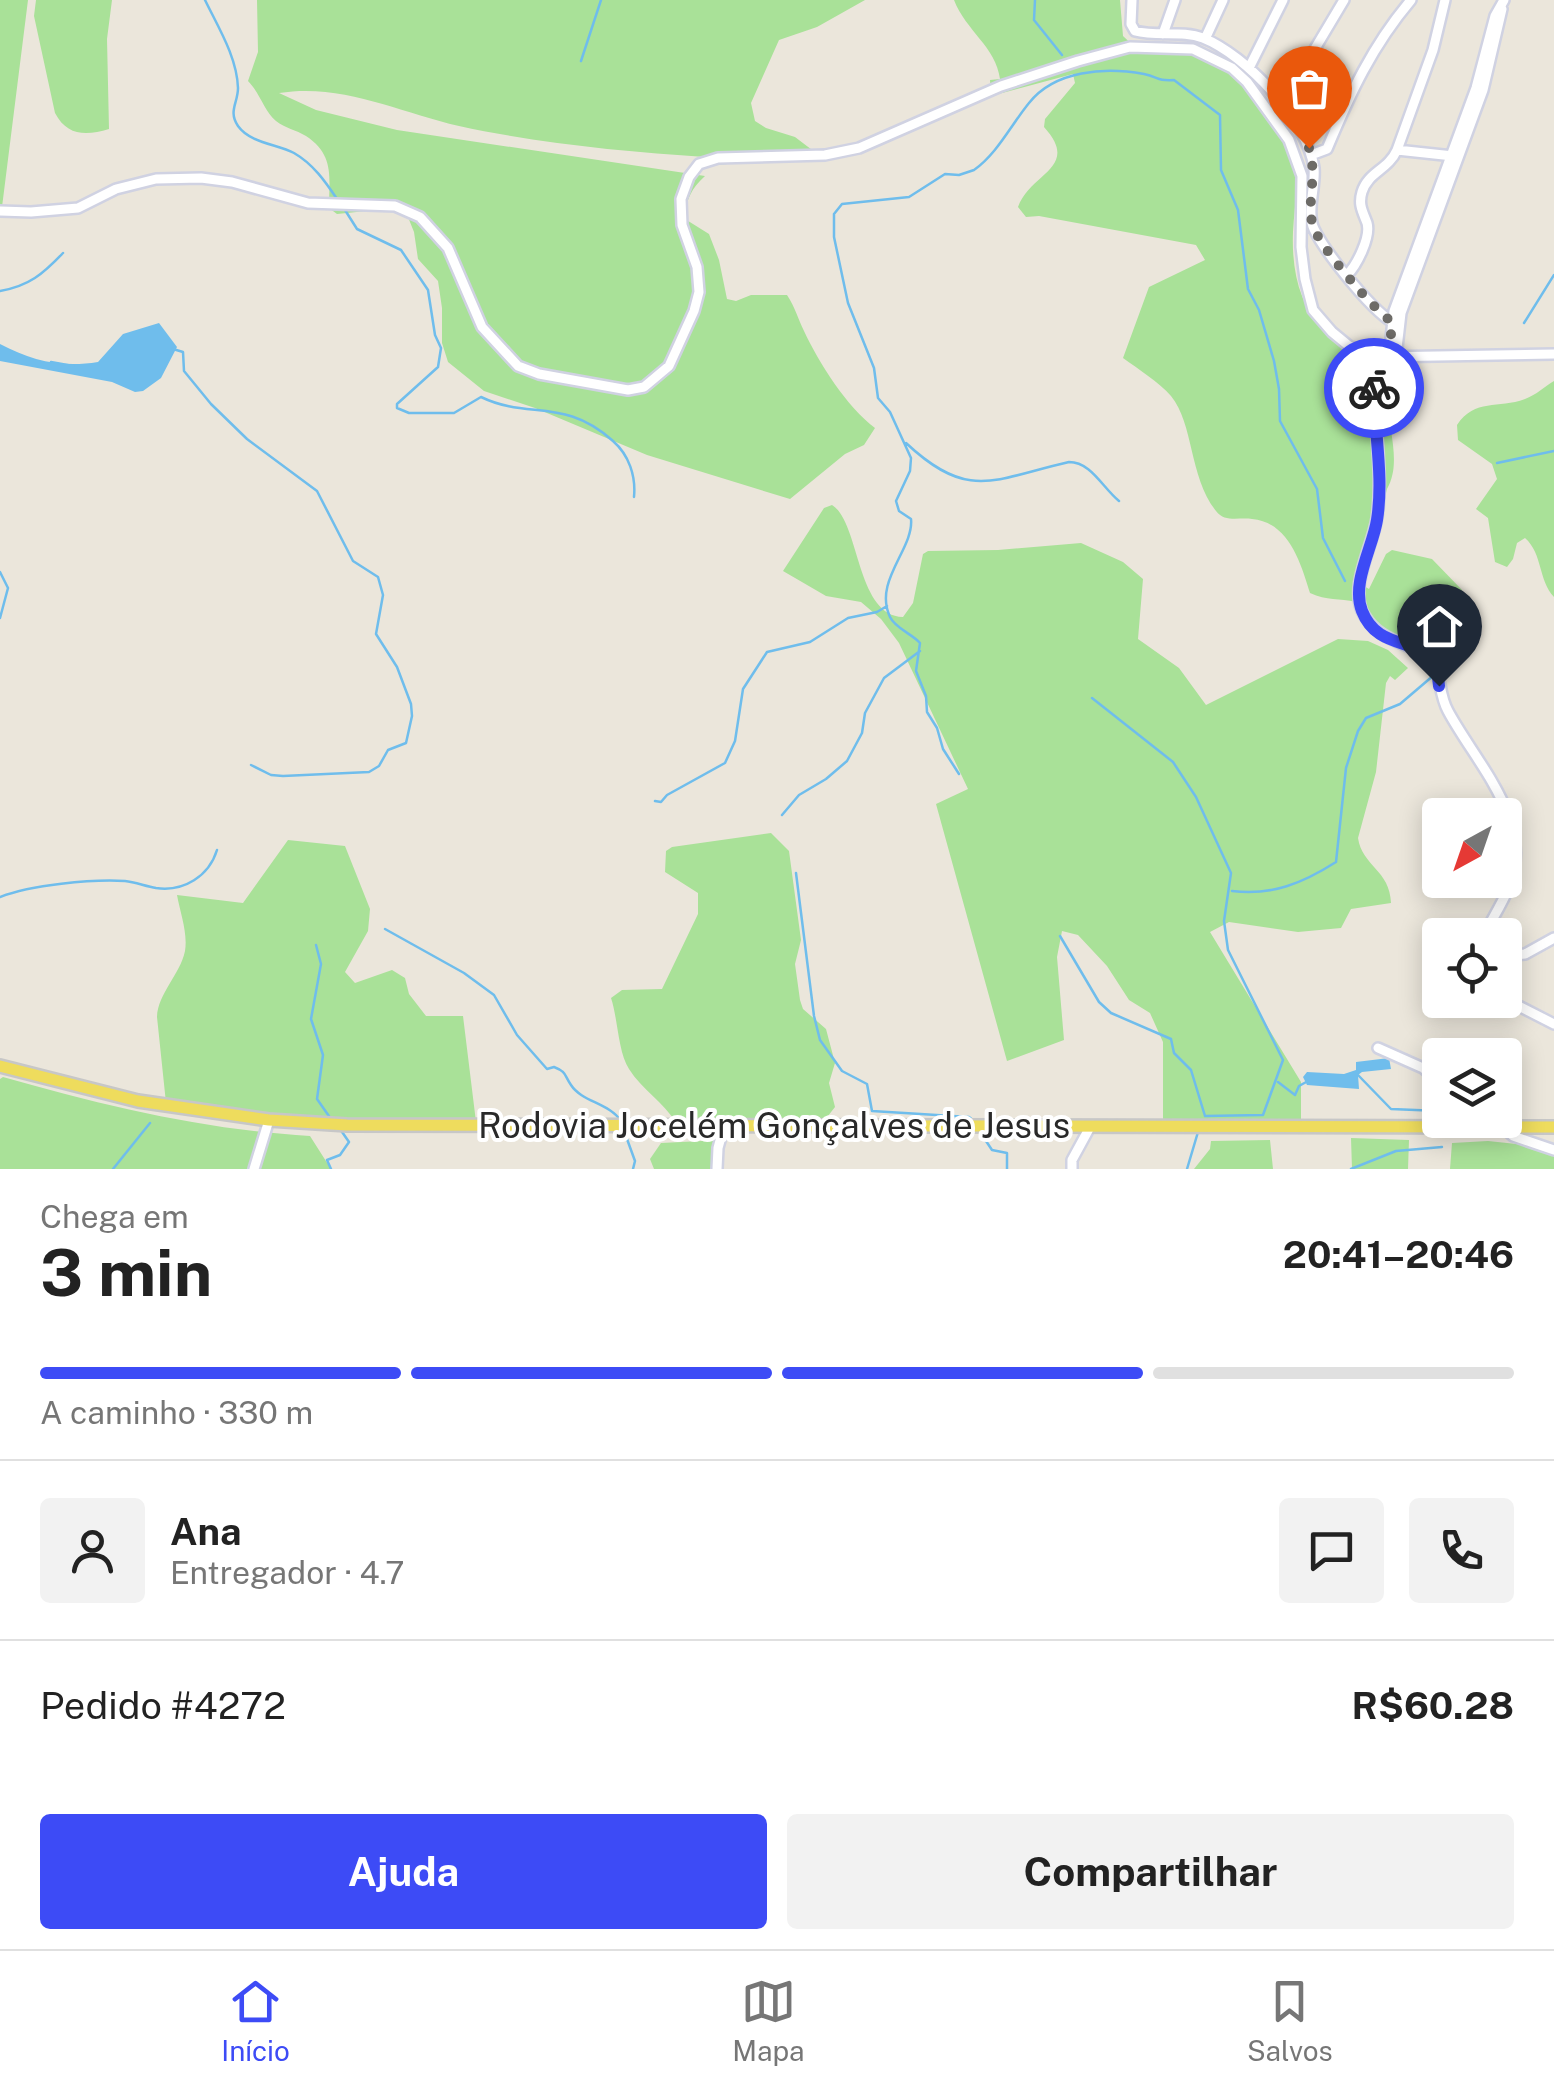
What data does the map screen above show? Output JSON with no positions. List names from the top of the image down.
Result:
{
  "streets": {
    "main road": ["Rodovia Jocelém Gonçalves de Jesus"]
  },
  "north": "bottom left",
  "page": {
    "heading": ["3 min", "Chega em", "20:41–20:46"],
    "panel": [
      "Ana",
      "Entregador · 4.7",
      "Pedido #4272",
      "R$60.28"
    ],
    "bar": "A caminho · 330 m",
    "buttons": ["Ajuda", "Compartilhar"],
    "tabs": ["Início", "Mapa", "Salvos"]
  }
}
